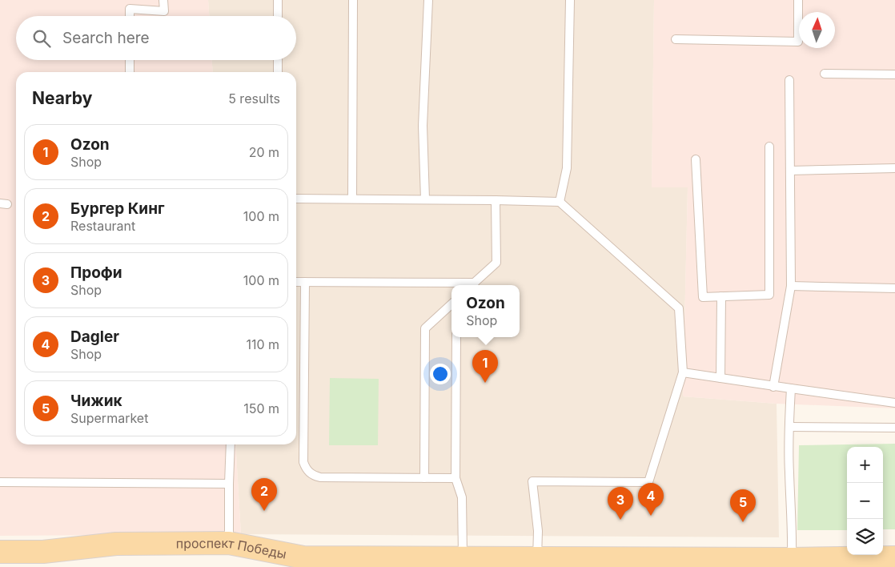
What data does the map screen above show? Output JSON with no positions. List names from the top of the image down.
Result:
{
  "streets": {
    "main road": ["проспект Победы"]
  },
  "north": "top",
  "page": {
    "search": "Search here",
    "heading": ["Nearby", "5 results"],
    "list": [
      {
        "mark": "1",
        "name": "Ozon",
        "note": "Shop",
        "value": "20 m"
      },
      {
        "mark": "2",
        "name": "Бургер Кинг",
        "note": "Restaurant",
        "value": "100 m"
      },
      {
        "mark": "3",
        "name": "Профи",
        "note": "Shop",
        "value": "100 m"
      },
      {
        "mark": "4",
        "name": "Dagler",
        "note": "Shop",
        "value": "110 m"
      },
      {
        "mark": "5",
        "name": "Чижик",
        "note": "Supermarket",
        "value": "150 m"
      }
    ],
    "popup": ["Ozon", "Shop"],
    "pins": [
      "1",
      "2",
      "4",
      "3",
      "5"
    ],
    "map_buttons": ["+", "−"]
  }
}
